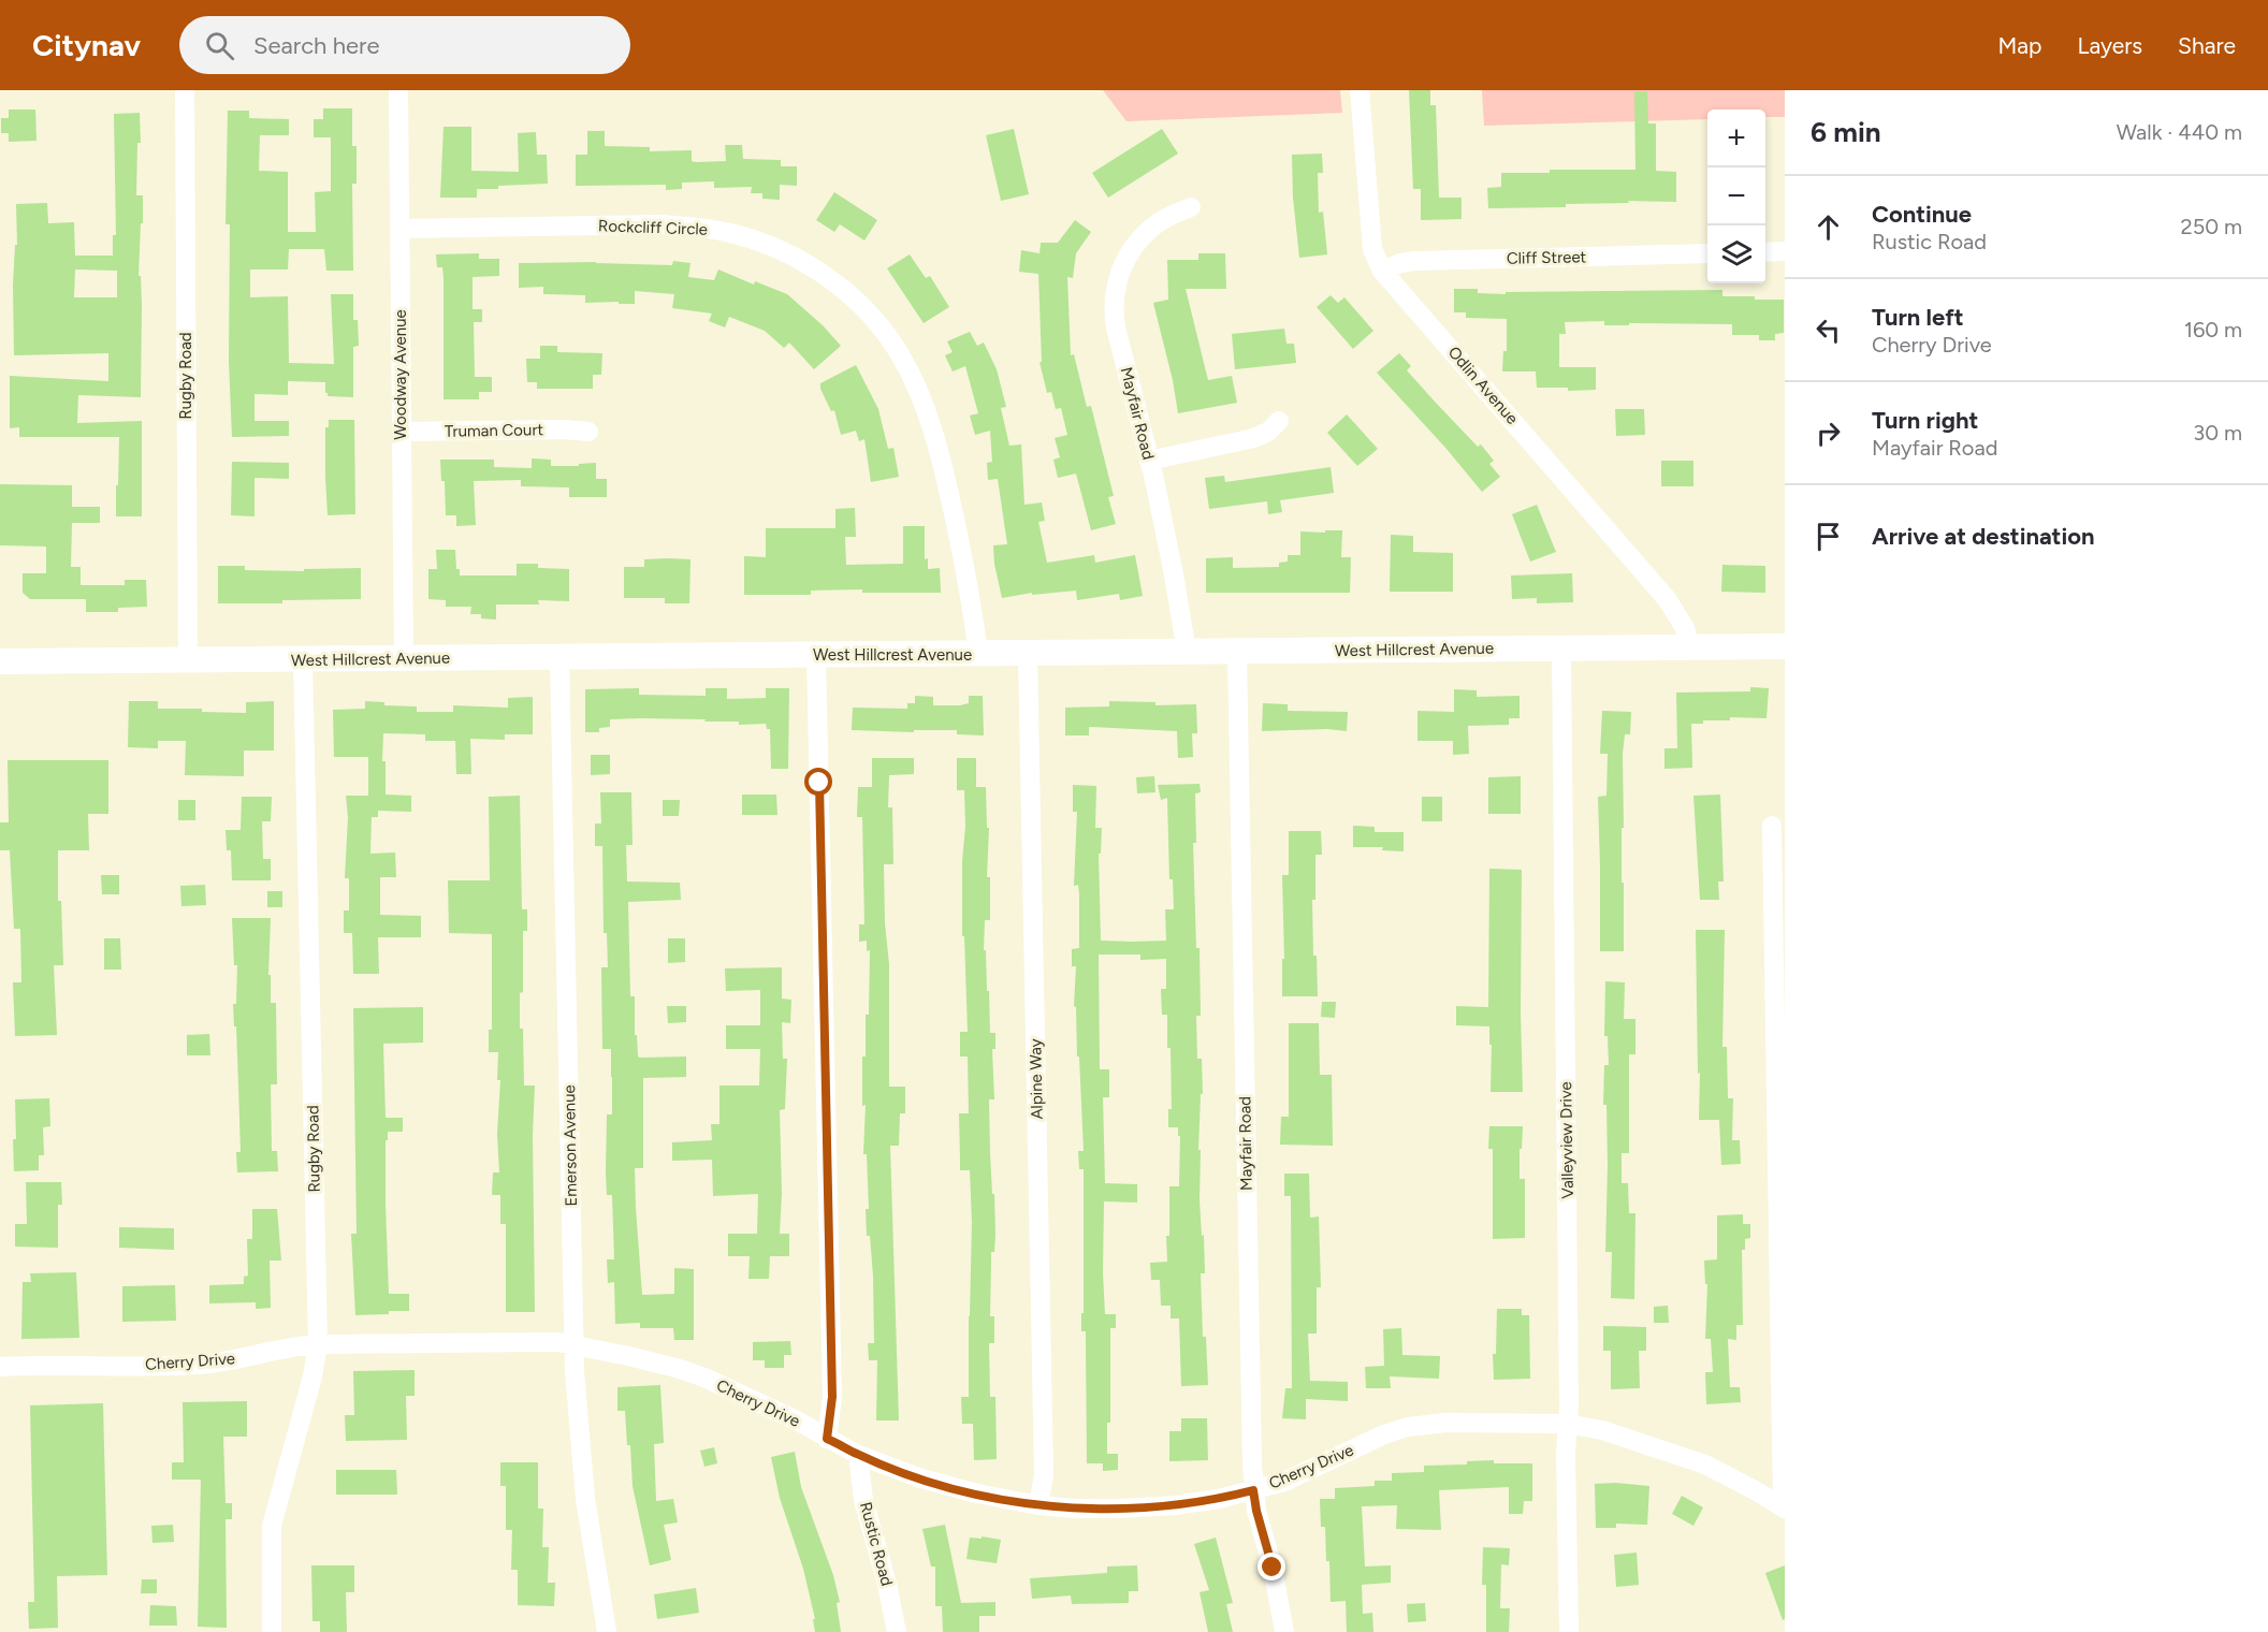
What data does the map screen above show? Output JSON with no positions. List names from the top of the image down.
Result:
{
  "streets": {
    "street": [
      "Rockcliff Circle",
      "Cliff Street",
      "Woodway Avenue",
      "Rugby Road",
      "Odlin Avenue",
      "Mayfair Road",
      "Truman Court",
      "West Hillcrest Avenue",
      "Alpine Way",
      "Valleyview Drive",
      "Emerson Avenue",
      "Cherry Drive",
      "Rustic Road"
    ]
  },
  "crossings": [
    ["Rockcliff Circle", "Woodway Avenue"],
    ["Rockcliff Circle", "West Hillcrest Avenue"],
    ["Cliff Street", "Odlin Avenue"],
    ["Woodway Avenue", "Truman Court"],
    ["Woodway Avenue", "West Hillcrest Avenue"],
    ["Rugby Road", "West Hillcrest Avenue"],
    ["Rugby Road", "Cherry Drive"],
    ["Odlin Avenue", "West Hillcrest Avenue"],
    ["Mayfair Road", "West Hillcrest Avenue"],
    ["Mayfair Road", "Cherry Drive"],
    ["West Hillcrest Avenue", "Alpine Way"],
    ["West Hillcrest Avenue", "Valleyview Drive"],
    ["West Hillcrest Avenue", "Emerson Avenue"],
    ["Alpine Way", "Cherry Drive"],
    ["Valleyview Drive", "Cherry Drive"],
    ["Emerson Avenue", "Cherry Drive"],
    ["Cherry Drive", "Rustic Road"]
  ],
  "page": {
    "header": "Citynav",
    "search": "Search here",
    "nav": ["Map", "Layers", "Share"],
    "heading": ["6 min", "Walk · 440 m"],
    "map_buttons": ["+", "−"],
    "list": [
      ["Continue", "Rustic Road", "250 m"],
      ["Turn left", "Cherry Drive", "160 m"],
      ["Turn right", "Mayfair Road", "30 m"],
      "Arrive at destination"
    ]
  }
}
